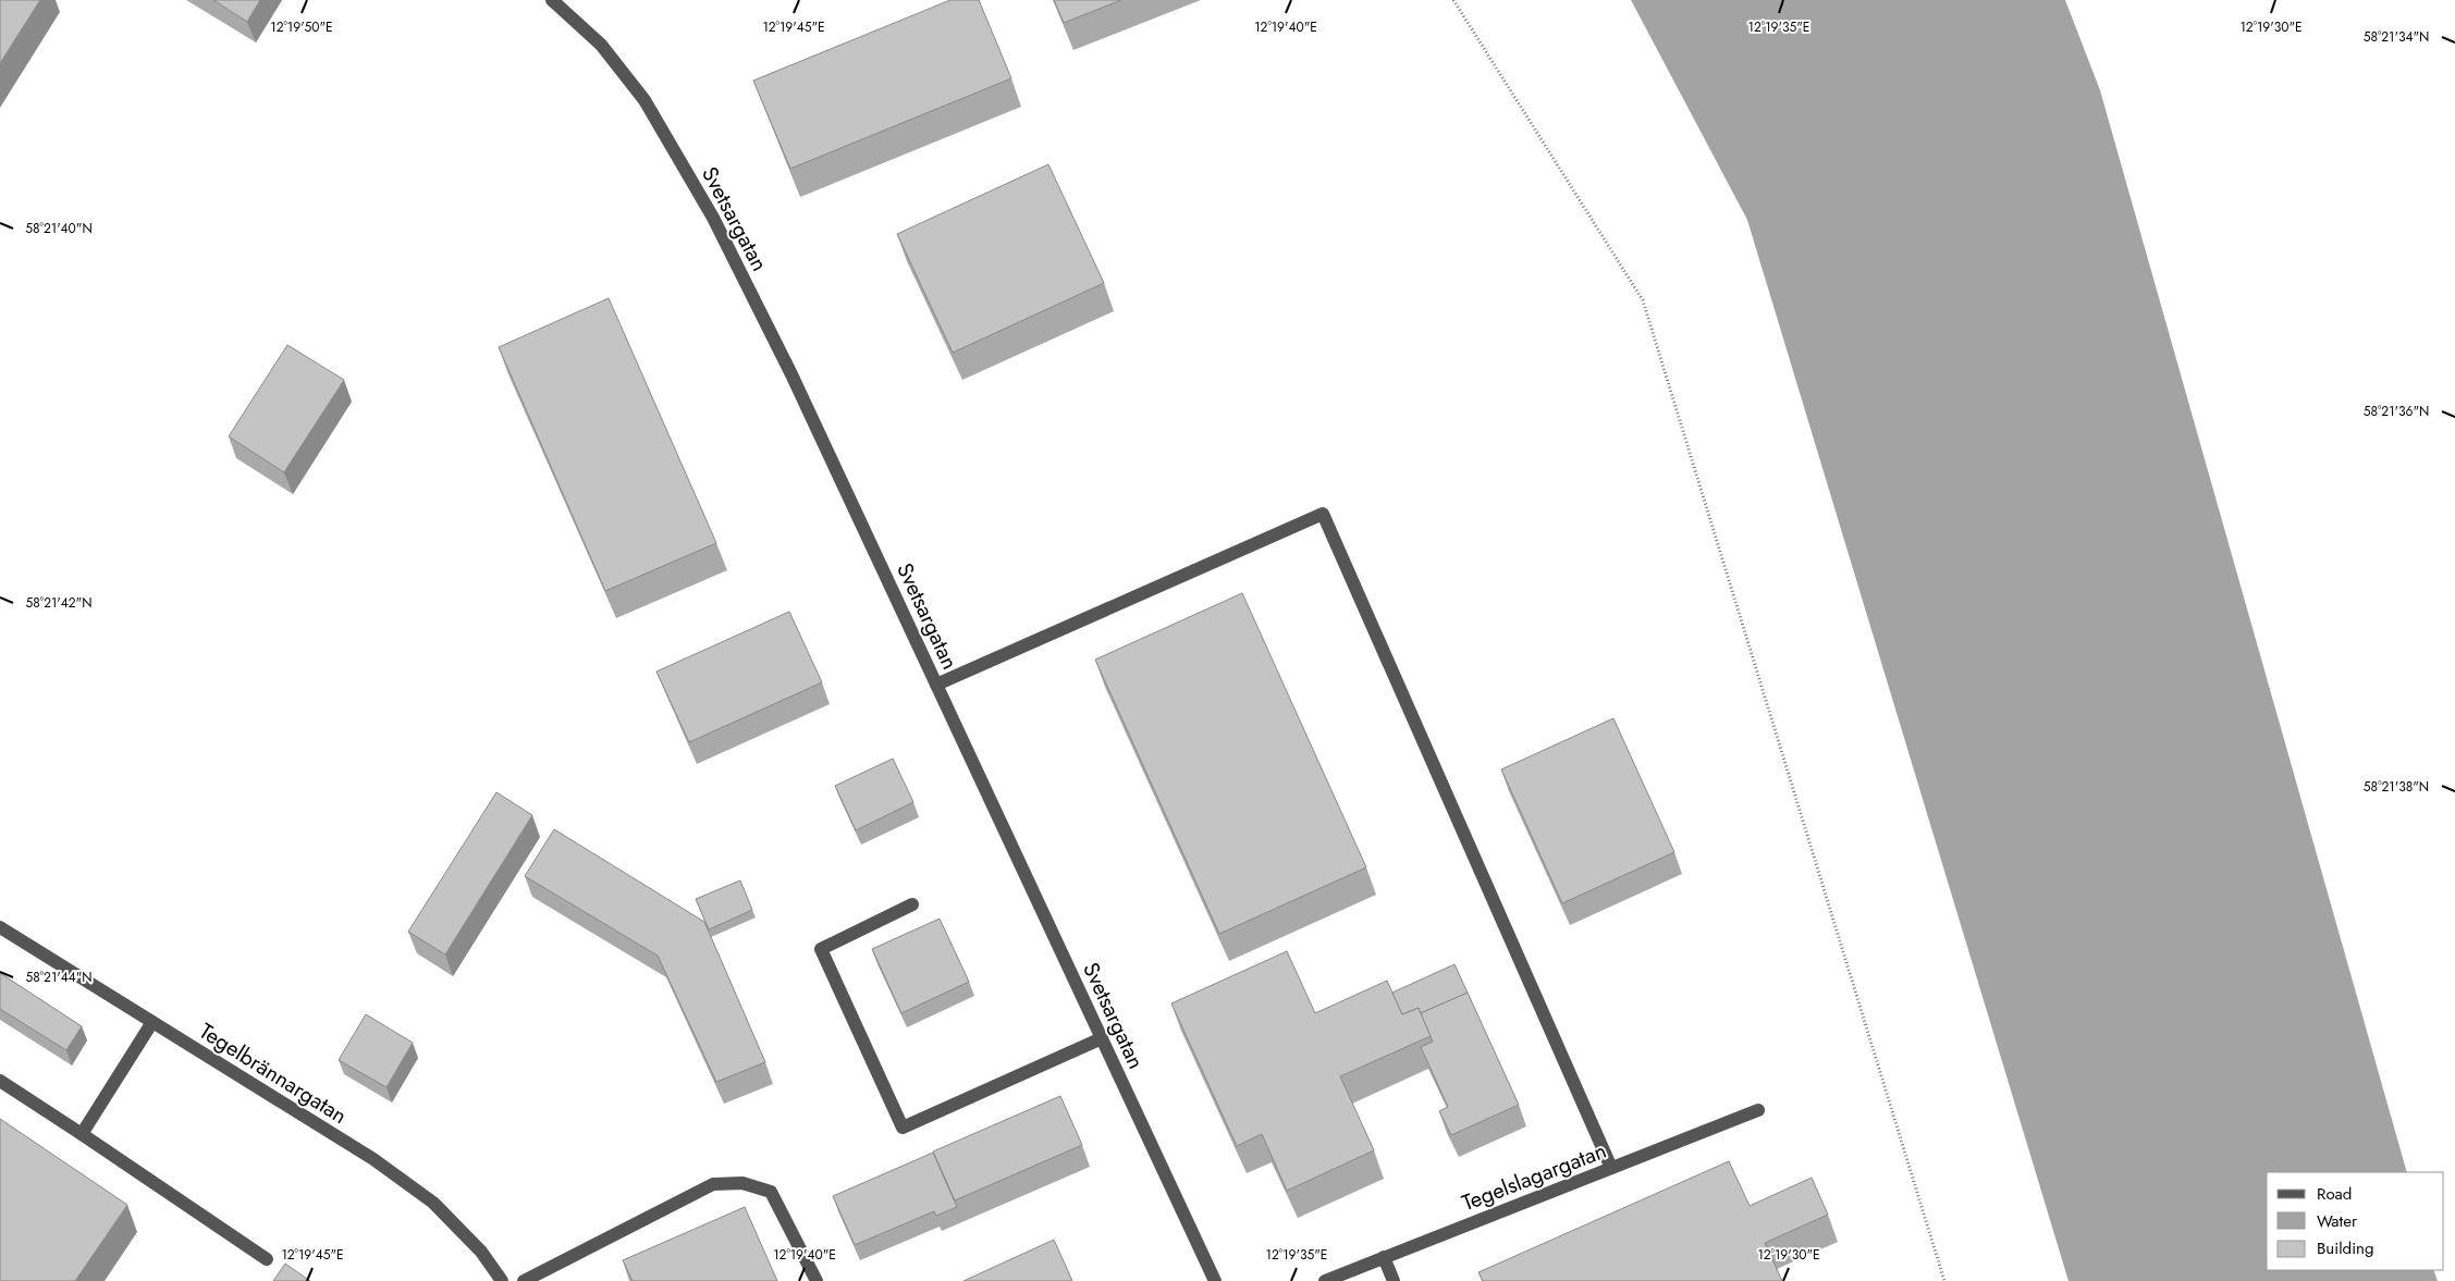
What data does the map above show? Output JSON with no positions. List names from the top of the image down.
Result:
{
  "streets": {
    "street": ["Svetsargatan", "Tegelbrännargatan", "Tegelslagargatan"]
  },
  "legend": ["Road", "Water", "Building"],
  "coordinates": [
    "12°19'50\"E",
    "12°19'45\"E",
    "12°19'40\"E",
    "12°19'35\"E",
    "12°19'30\"E",
    "58°21'34\"N",
    "58°21'40\"N",
    "58°21'36\"N",
    "58°21'42\"N",
    "58°21'38\"N",
    "58°21'44\"N"
  ]
}
